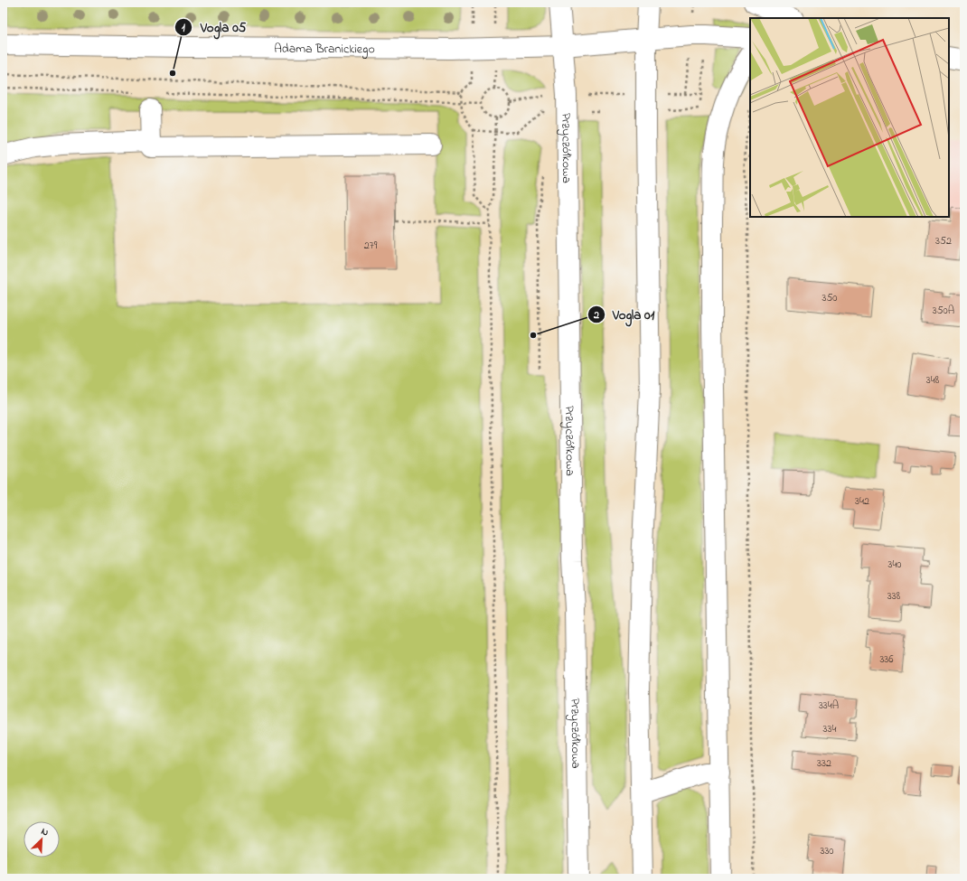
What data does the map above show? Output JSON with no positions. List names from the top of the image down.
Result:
{
  "streets": {
    "main road": ["Adama Branickiego", "Przyczółkowa"]
  },
  "crossings": [
    ["Adama Branickiego", "Przyczółkowa"]
  ],
  "places": ["Vogla 05", "Vogla 01"],
  "house_numbers": [
    "352",
    "279",
    "350",
    "350A",
    "348",
    "342",
    "340",
    "338",
    "336",
    "334A",
    "334",
    "332",
    "330"
  ],
  "north": "top right"
}
